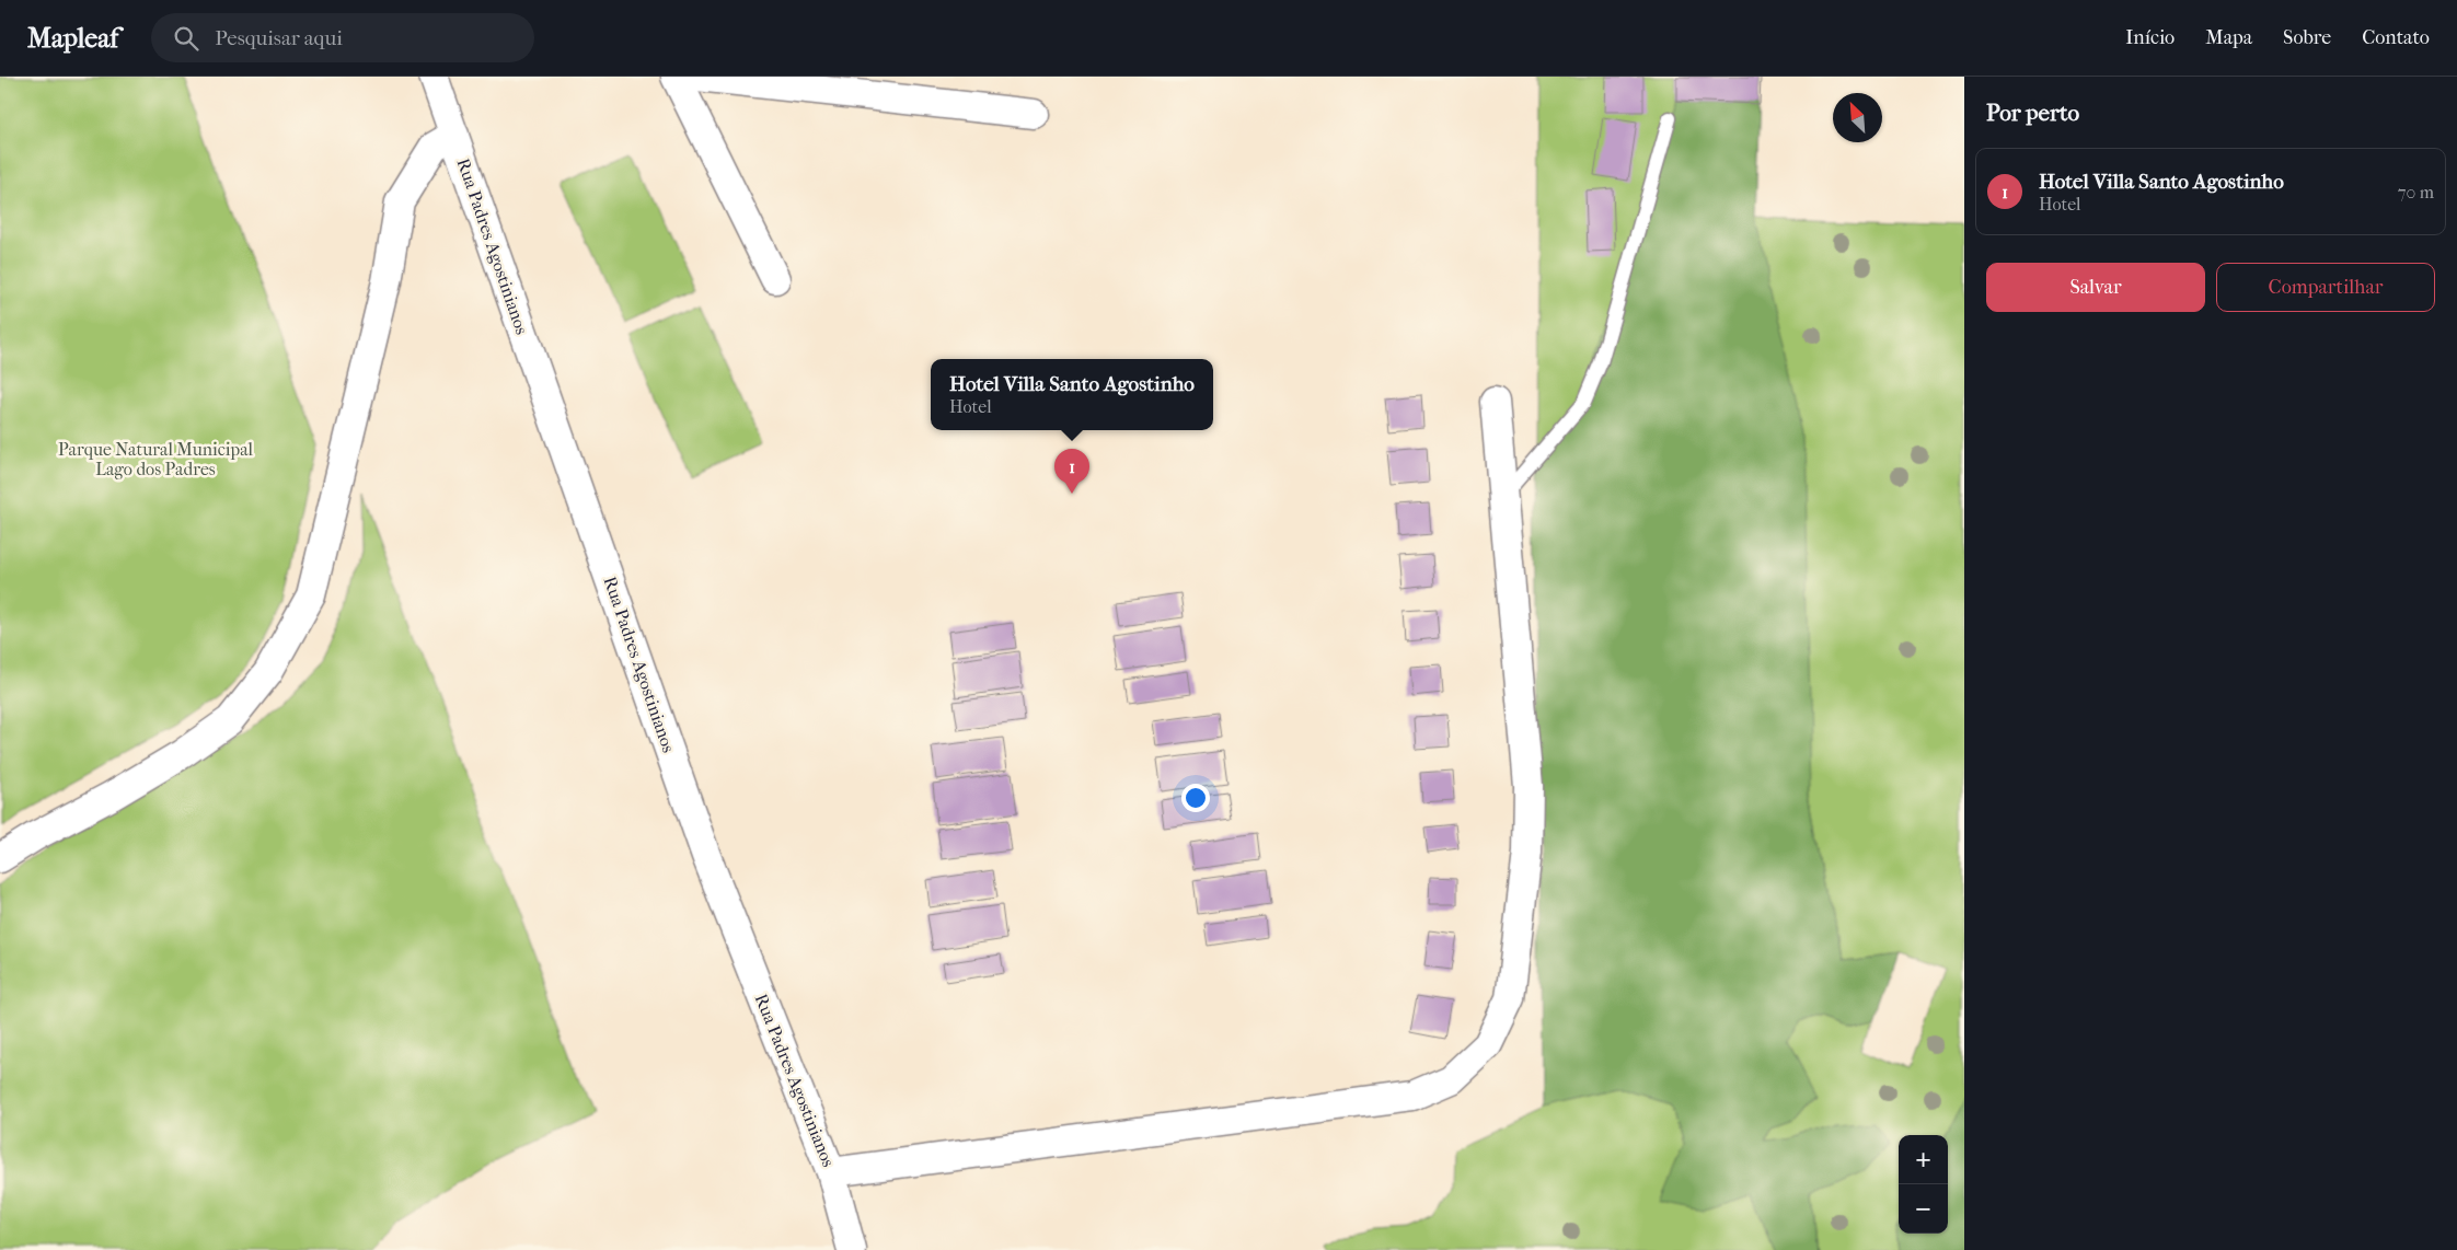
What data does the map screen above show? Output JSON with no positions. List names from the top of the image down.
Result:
{
  "streets": {
    "street": ["Rua Padres Agostinianos"]
  },
  "parks": ["Parque Natural Municipal Lago dos Padres"],
  "north": "top left",
  "page": {
    "header": "Mapleaf",
    "search": "Pesquisar aqui",
    "nav": [
      "Início",
      "Mapa",
      "Sobre",
      "Contato"
    ],
    "heading": "Por perto",
    "list": [
      {
        "mark": "1",
        "name": "Hotel Villa Santo Agostinho",
        "note": "Hotel",
        "value": "70 m"
      }
    ],
    "buttons": ["Salvar", "Compartilhar"],
    "popup": ["Hotel Villa Santo Agostinho", "Hotel"],
    "pins": "1",
    "map_buttons": ["+", "−"]
  }
}
